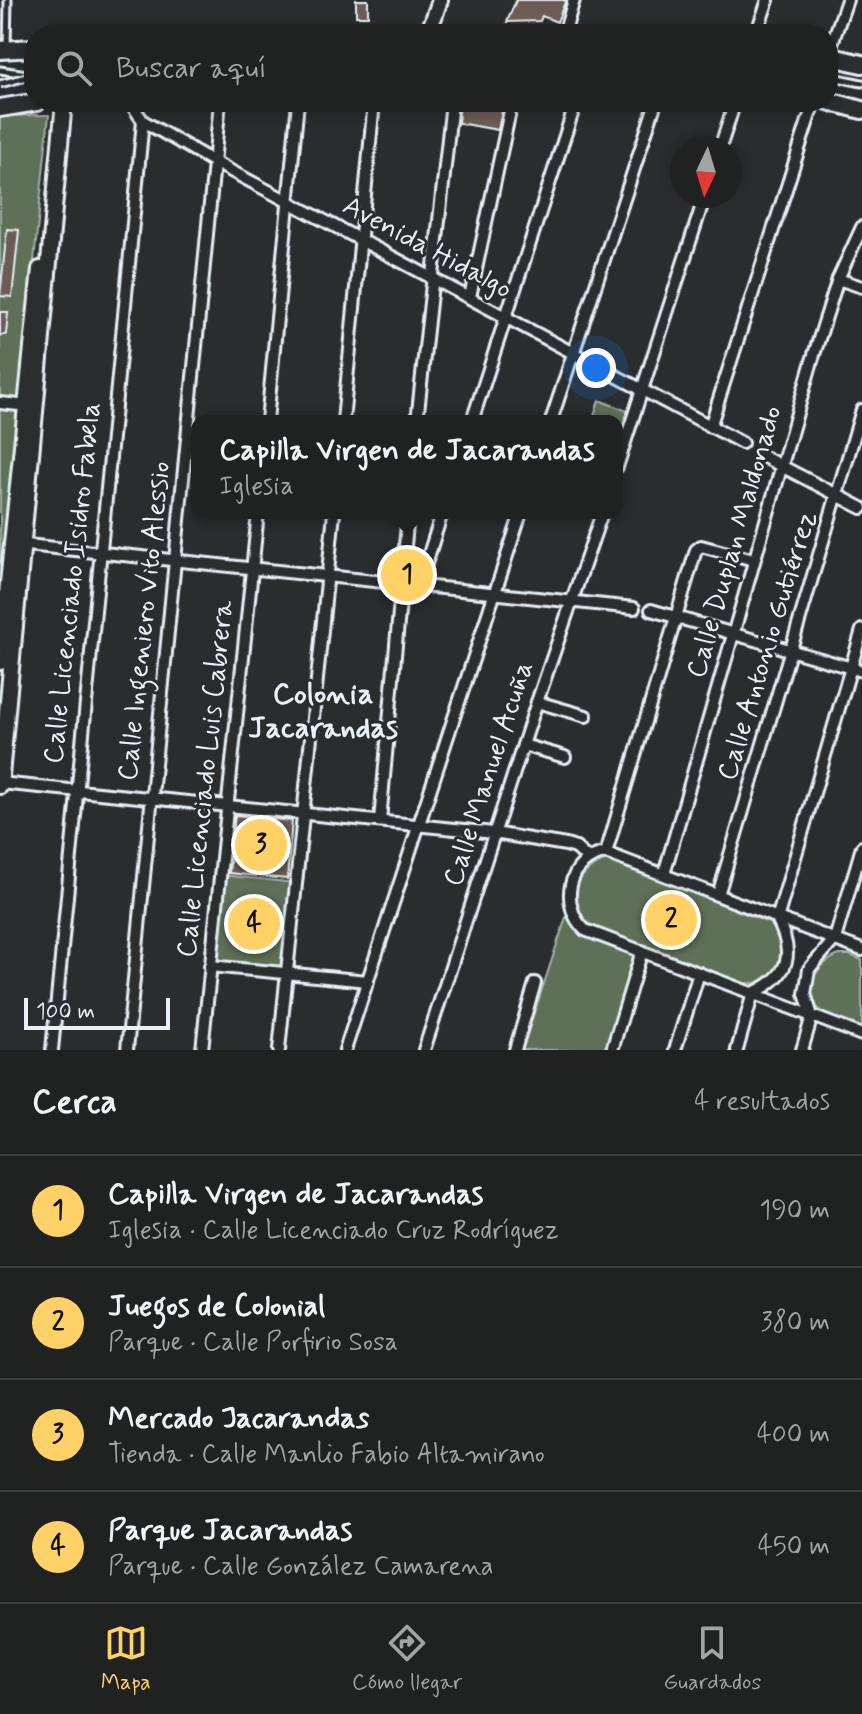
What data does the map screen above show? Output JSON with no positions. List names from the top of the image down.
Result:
{
  "streets": {
    "street": [
      "Avenida Hidalgo",
      "Calle Duplan Maldonado",
      "Calle Licenciado Isidro Fabela",
      "Calle Ingeniero Vito Alessio",
      "Calle Antonio Gutiérrez",
      "Calle Manuel Acuña",
      "Calle Licenciado Luis Cabrera"
    ]
  },
  "crossings": [
    ["Avenida Hidalgo", "Calle Licenciado Isidro Fabela"],
    ["Avenida Hidalgo", "Calle Ingeniero Vito Alessio"]
  ],
  "districts": ["Colonia Jacarandas"],
  "scale_bar": "100 m",
  "north": "bottom",
  "page": {
    "search": "Buscar aquí",
    "popup": ["Capilla Virgen de Jacarandas", "Iglesia"],
    "pins": [
      "1",
      "3",
      "2",
      "4"
    ],
    "scale": "100 m",
    "heading": ["Cerca", "4 resultados"],
    "list": [
      {
        "mark": "1",
        "name": "Capilla Virgen de Jacarandas",
        "note": "Iglesia · Calle Licenciado Cruz Rodríguez",
        "value": "190 m"
      },
      {
        "mark": "2",
        "name": "Juegos de Colonial",
        "note": "Parque · Calle Porfirio Sosa",
        "value": "380 m"
      },
      {
        "mark": "3",
        "name": "Mercado Jacarandas",
        "note": "Tienda · Calle Manlio Fabio Altamirano",
        "value": "400 m"
      },
      {
        "mark": "4",
        "name": "Parque Jacarandas",
        "note": "Parque · Calle González Camarena",
        "value": "450 m"
      }
    ],
    "nav": ["Mapa", "Cómo llegar", "Guardados"]
  }
}
